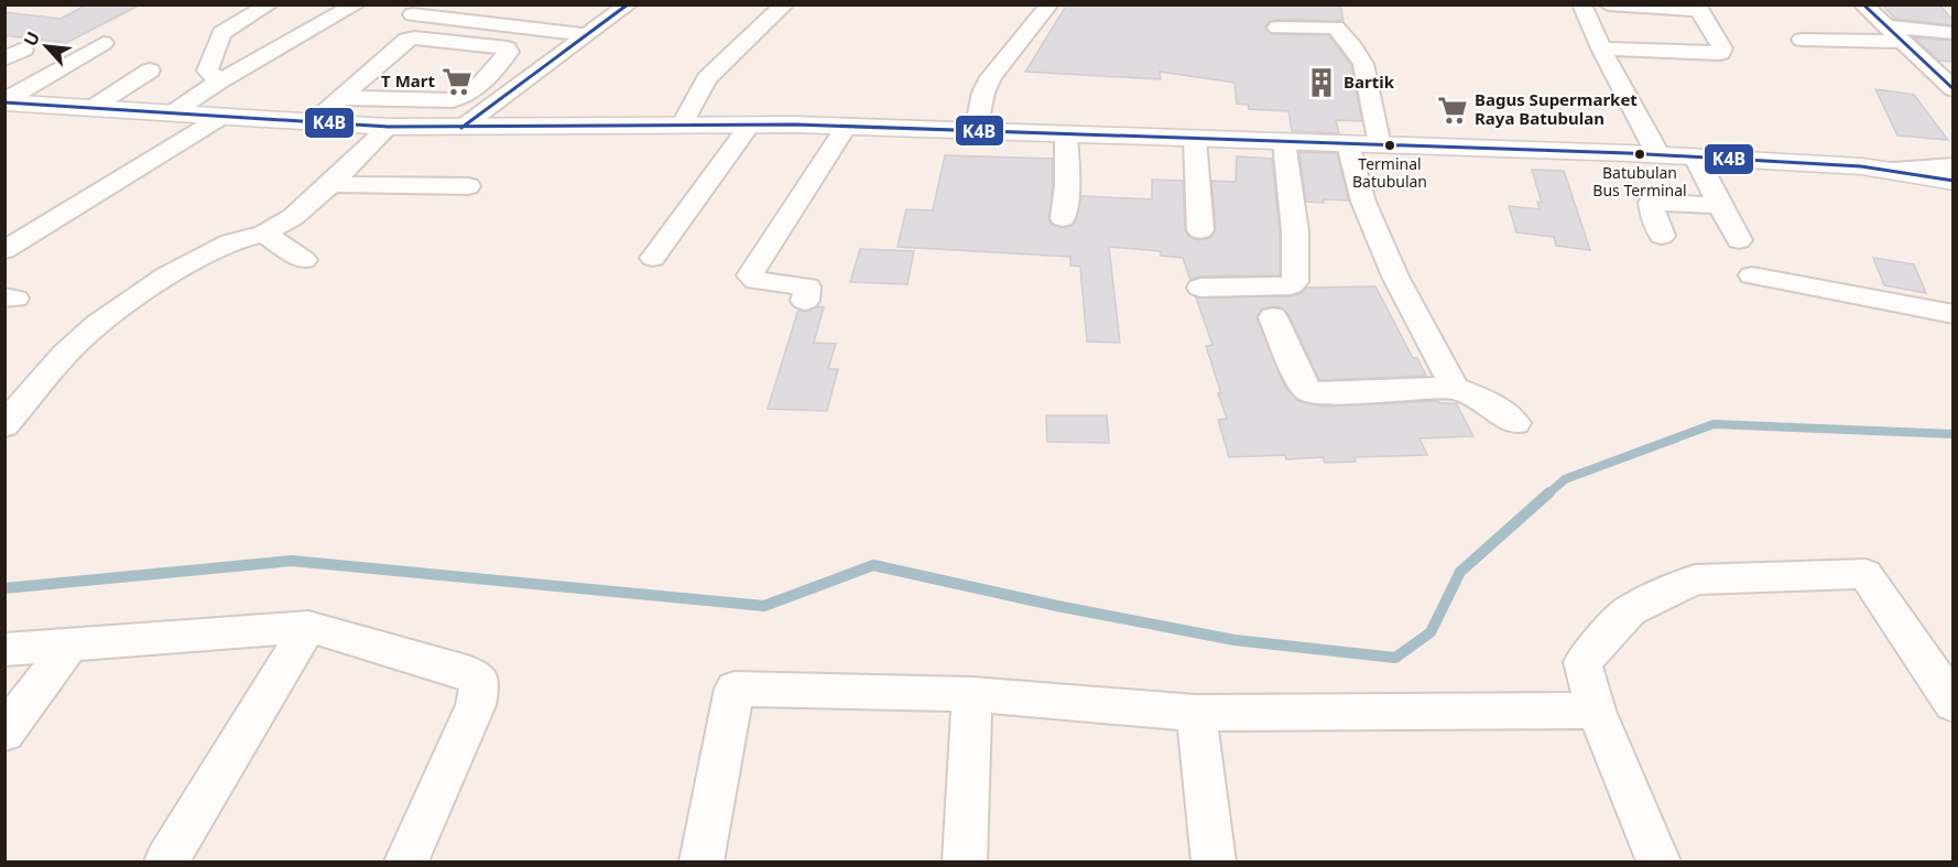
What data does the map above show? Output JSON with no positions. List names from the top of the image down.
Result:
{
  "places": {
    "supermarket": ["T Mart", "Bagus Supermarket Raya Batubulan"],
    "building": ["Bartik"],
    "other": ["Terminal Batubulan", "Batubulan Bus Terminal"]
  },
  "lines": ["transit line K4B"],
  "north": "top left"
}
